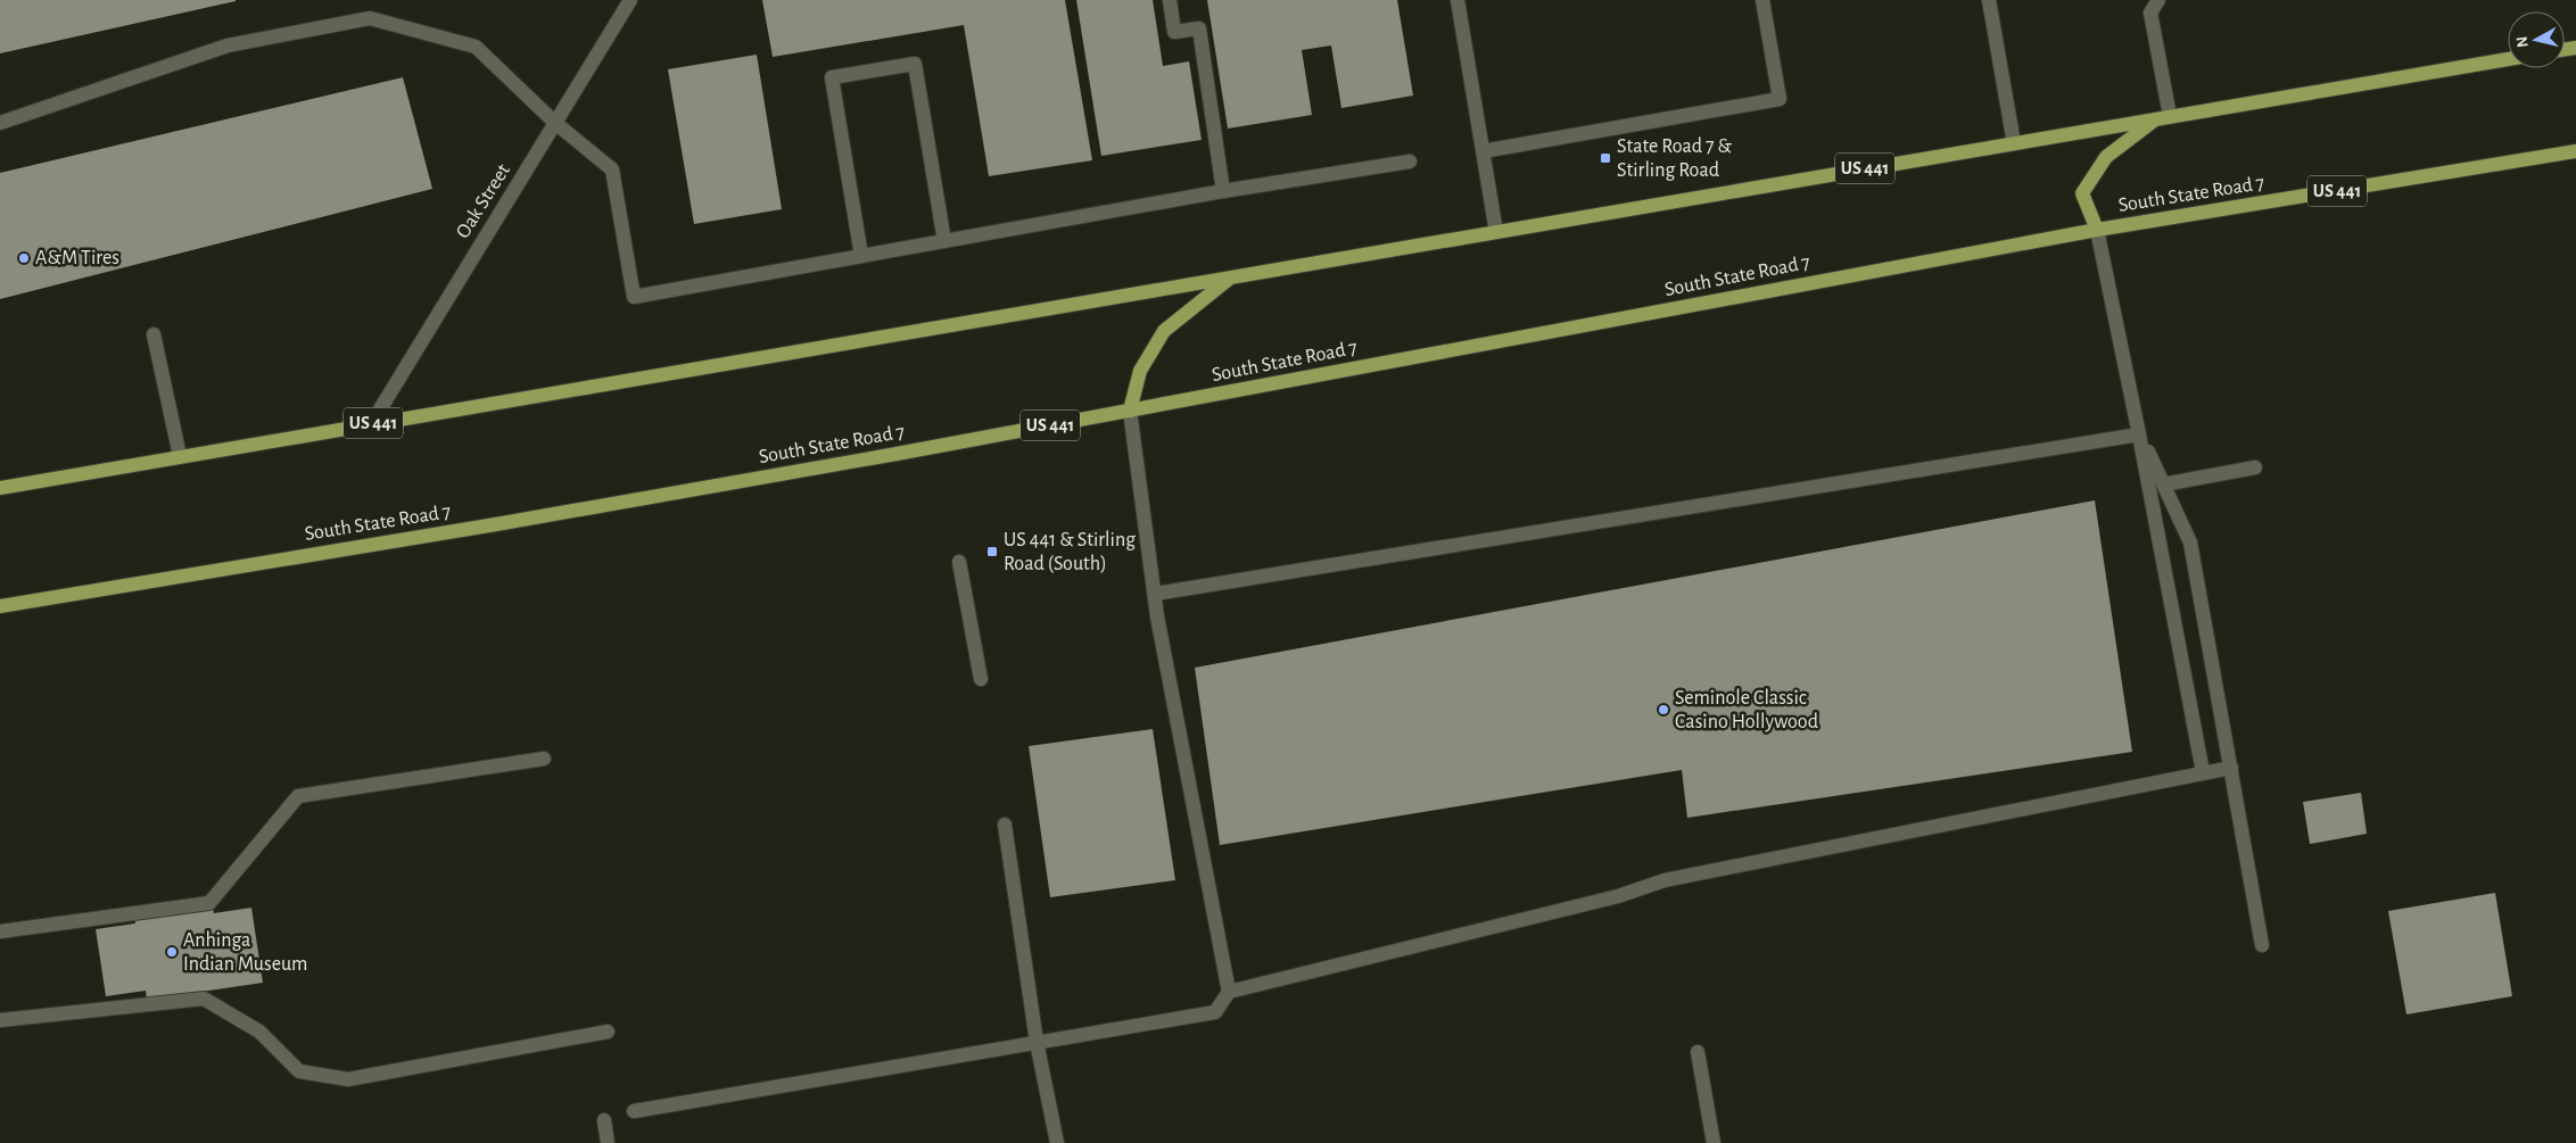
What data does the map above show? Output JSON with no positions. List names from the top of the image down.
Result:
{
  "streets": {
    "main road": ["US 441", "South State Road 7"],
    "street": ["Oak Street"]
  },
  "crossings": [
    ["US 441", "Oak Street"]
  ],
  "places": {
    "transit": ["State Road 7 & Stirling Road", "US 441 & Stirling Road (South)"],
    "other": ["A&M Tires", "Seminole Classic Casino Hollywood", "Anhinga Indian Museum"]
  },
  "north": "left"
}
